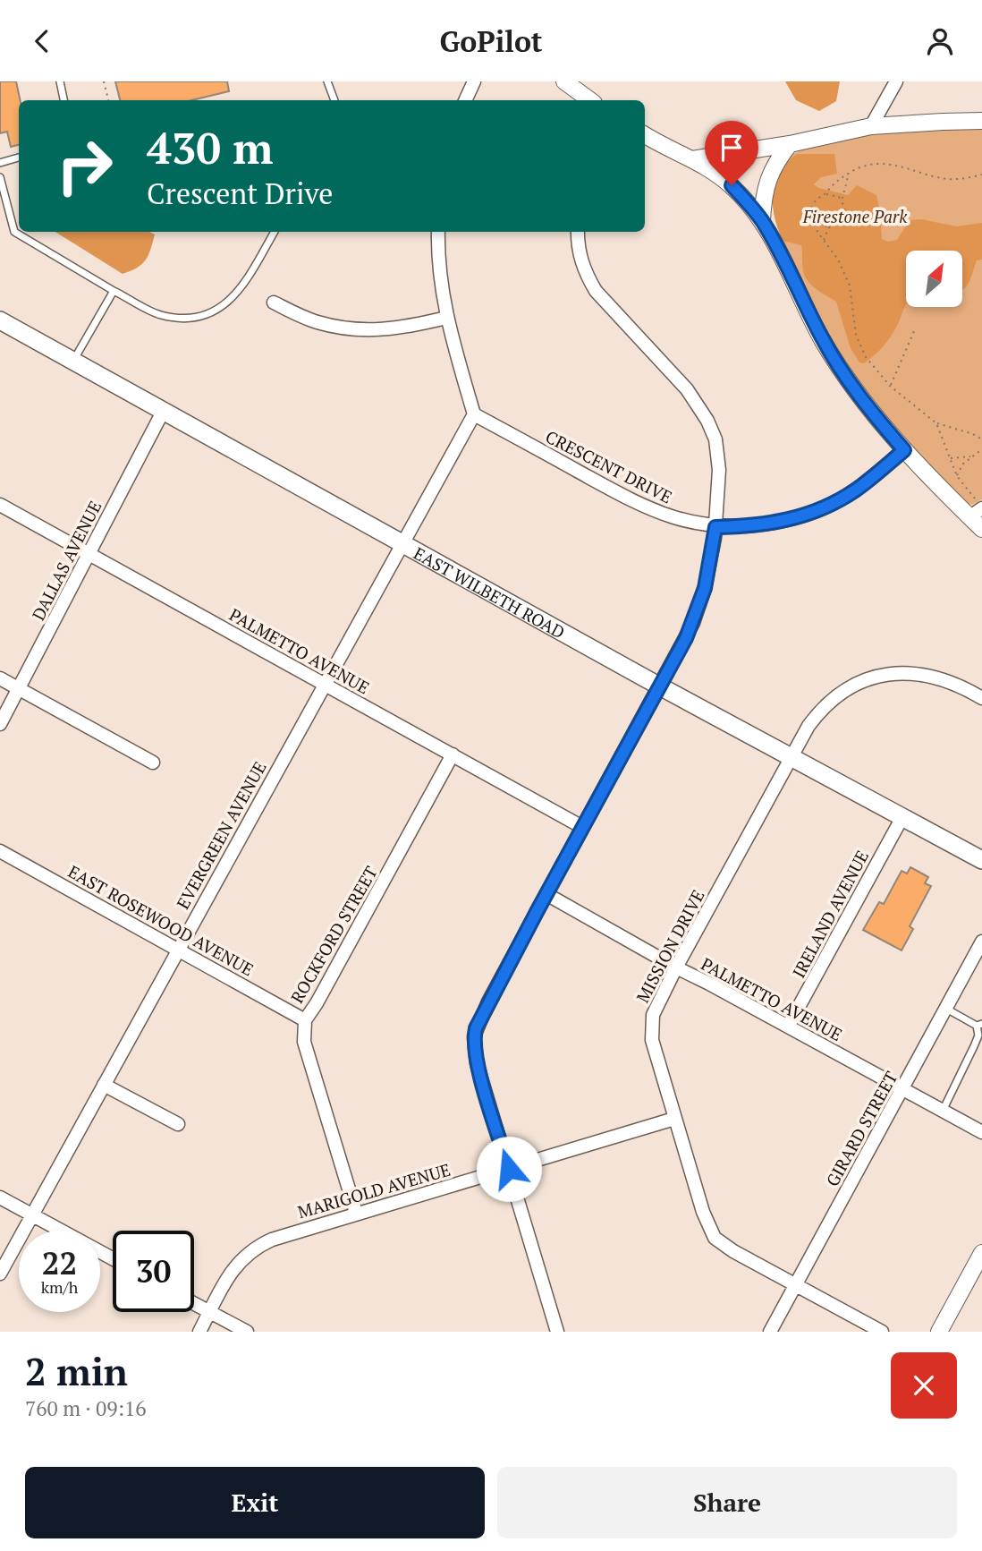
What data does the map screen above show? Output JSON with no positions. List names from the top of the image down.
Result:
{
  "streets": {
    "main road": ["EAST WILBETH ROAD"],
    "street": [
      "CRESCENT DRIVE",
      "DALLAS AVENUE",
      "PALMETTO AVENUE",
      "EVERGREEN AVENUE",
      "IRELAND AVENUE",
      "EAST ROSEWOOD AVENUE",
      "ROCKFORD STREET",
      "MISSION DRIVE",
      "GIRARD STREET",
      "MARIGOLD AVENUE"
    ]
  },
  "crossings": [
    ["CRESCENT DRIVE", "EVERGREEN AVENUE"],
    ["DALLAS AVENUE", "EAST WILBETH ROAD"],
    ["DALLAS AVENUE", "PALMETTO AVENUE"],
    ["EAST WILBETH ROAD", "EVERGREEN AVENUE"],
    ["EAST WILBETH ROAD", "IRELAND AVENUE"],
    ["EAST WILBETH ROAD", "MISSION DRIVE"],
    ["PALMETTO AVENUE", "EVERGREEN AVENUE"],
    ["PALMETTO AVENUE", "IRELAND AVENUE"],
    ["PALMETTO AVENUE", "ROCKFORD STREET"],
    ["PALMETTO AVENUE", "MISSION DRIVE"],
    ["PALMETTO AVENUE", "GIRARD STREET"],
    ["EVERGREEN AVENUE", "EAST ROSEWOOD AVENUE"],
    ["EAST ROSEWOOD AVENUE", "ROCKFORD STREET"],
    ["ROCKFORD STREET", "MARIGOLD AVENUE"],
    ["MISSION DRIVE", "GIRARD STREET"],
    ["MISSION DRIVE", "MARIGOLD AVENUE"]
  ],
  "parks": ["Firestone Park"],
  "north": "top right",
  "page": {
    "header": "GoPilot",
    "turn": ["430 m", "Crescent Drive"],
    "speed": "22 km/h",
    "limit": "30",
    "heading": ["2 min", "760 m · 09:16"],
    "buttons": ["Exit", "Share"]
  }
}
